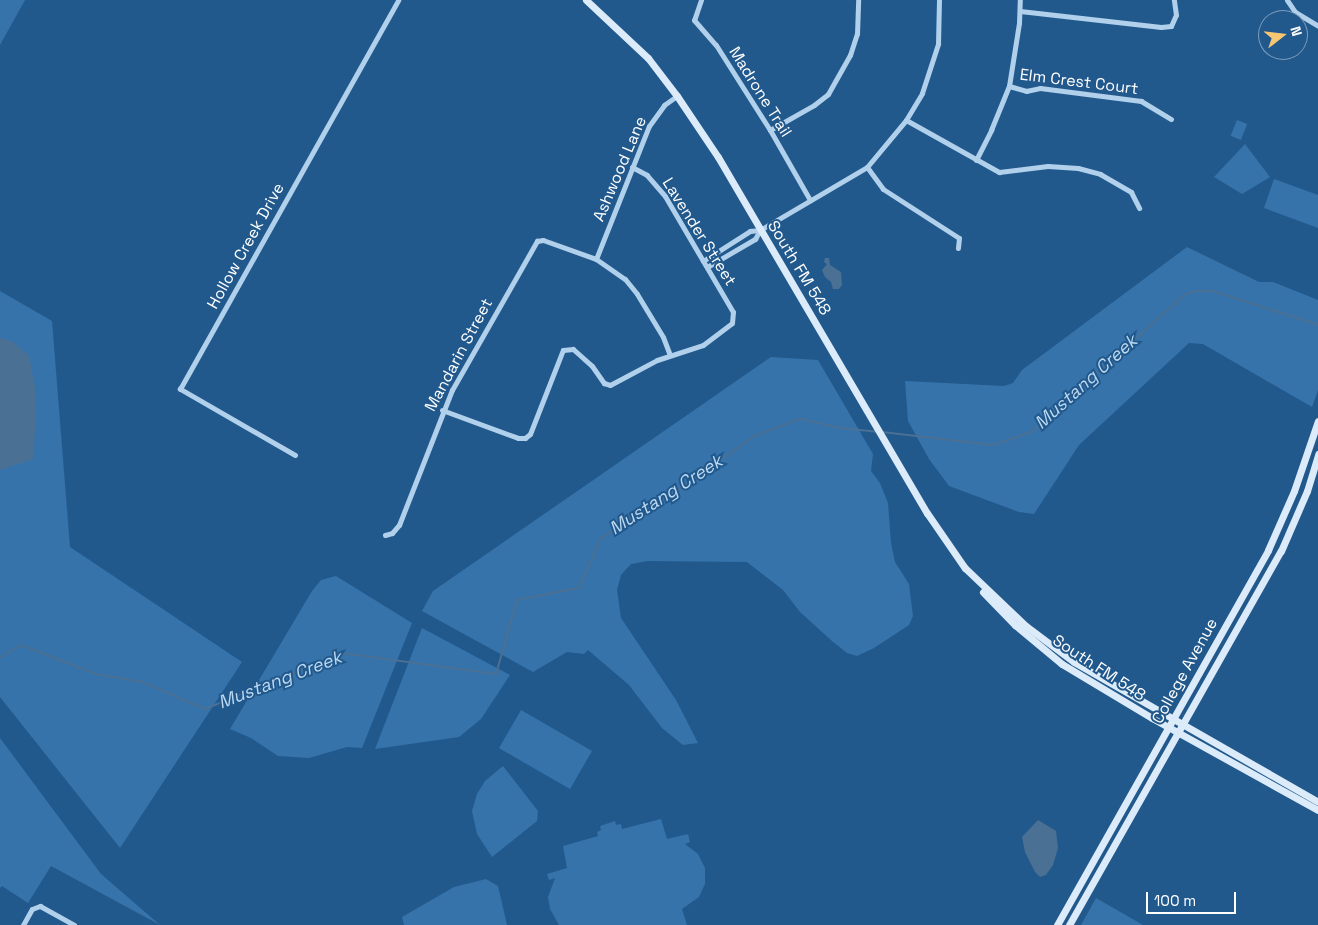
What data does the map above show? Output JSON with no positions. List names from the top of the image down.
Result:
{
  "streets": {
    "main road": ["South FM 548", "College Avenue"],
    "street": [
      "Elm Crest Court",
      "Madrone Trail",
      "Ashwood Lane",
      "Lavender Street",
      "Hollow Creek Drive",
      "Mandarin Street"
    ]
  },
  "crossings": [
    ["Ashwood Lane", "Lavender Street"],
    ["Ashwood Lane", "South FM 548"],
    ["Ashwood Lane", "Mandarin Street"],
    ["South FM 548", "College Avenue"]
  ],
  "water": ["Mustang Creek"],
  "scale_bar": "100 m",
  "north": "right"
}
